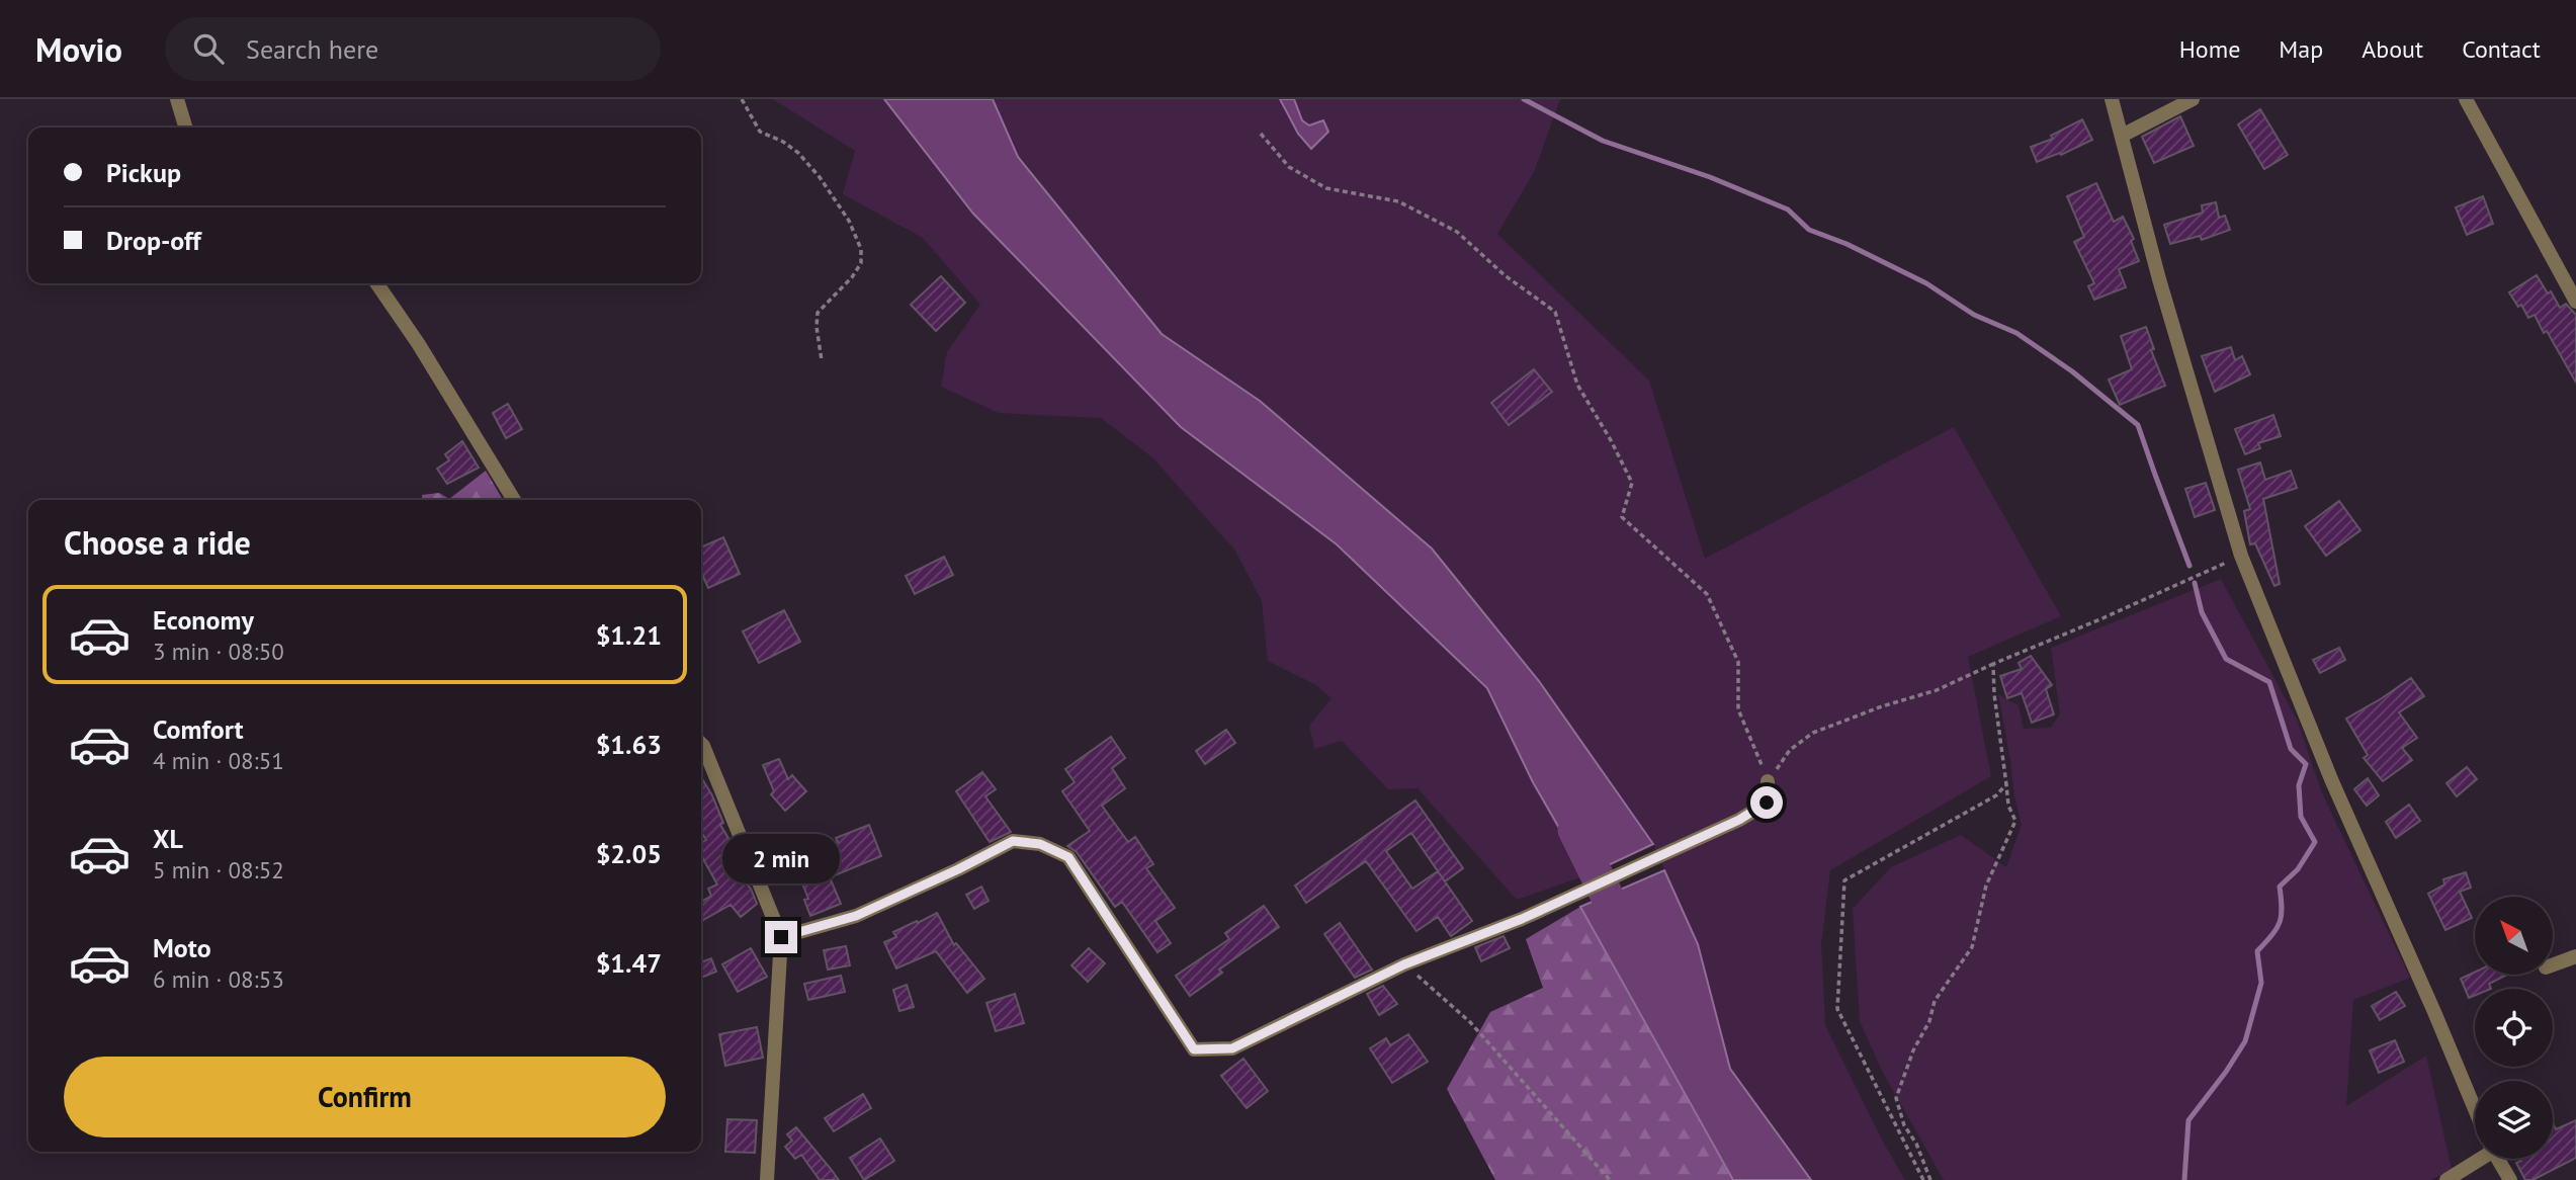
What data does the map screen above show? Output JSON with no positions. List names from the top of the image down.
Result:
{
  "north": "top left",
  "page": {
    "header": "Movio",
    "search": "Search here",
    "nav": [
      "Home",
      "Map",
      "About",
      "Contact"
    ],
    "banner": ["Pickup", "Drop-off"],
    "heading": "Choose a ride",
    "list": [
      {
        "name": "Economy",
        "note": "3 min · 08:50",
        "value": "$1.21"
      },
      {
        "name": "Comfort",
        "note": "4 min · 08:51",
        "value": "$1.63"
      },
      {
        "name": "XL",
        "note": "5 min · 08:52",
        "value": "$2.05"
      },
      {
        "name": "Moto",
        "note": "6 min · 08:53",
        "value": "$1.47"
      }
    ],
    "bubble": "2 min",
    "buttons": "Confirm"
  }
}
